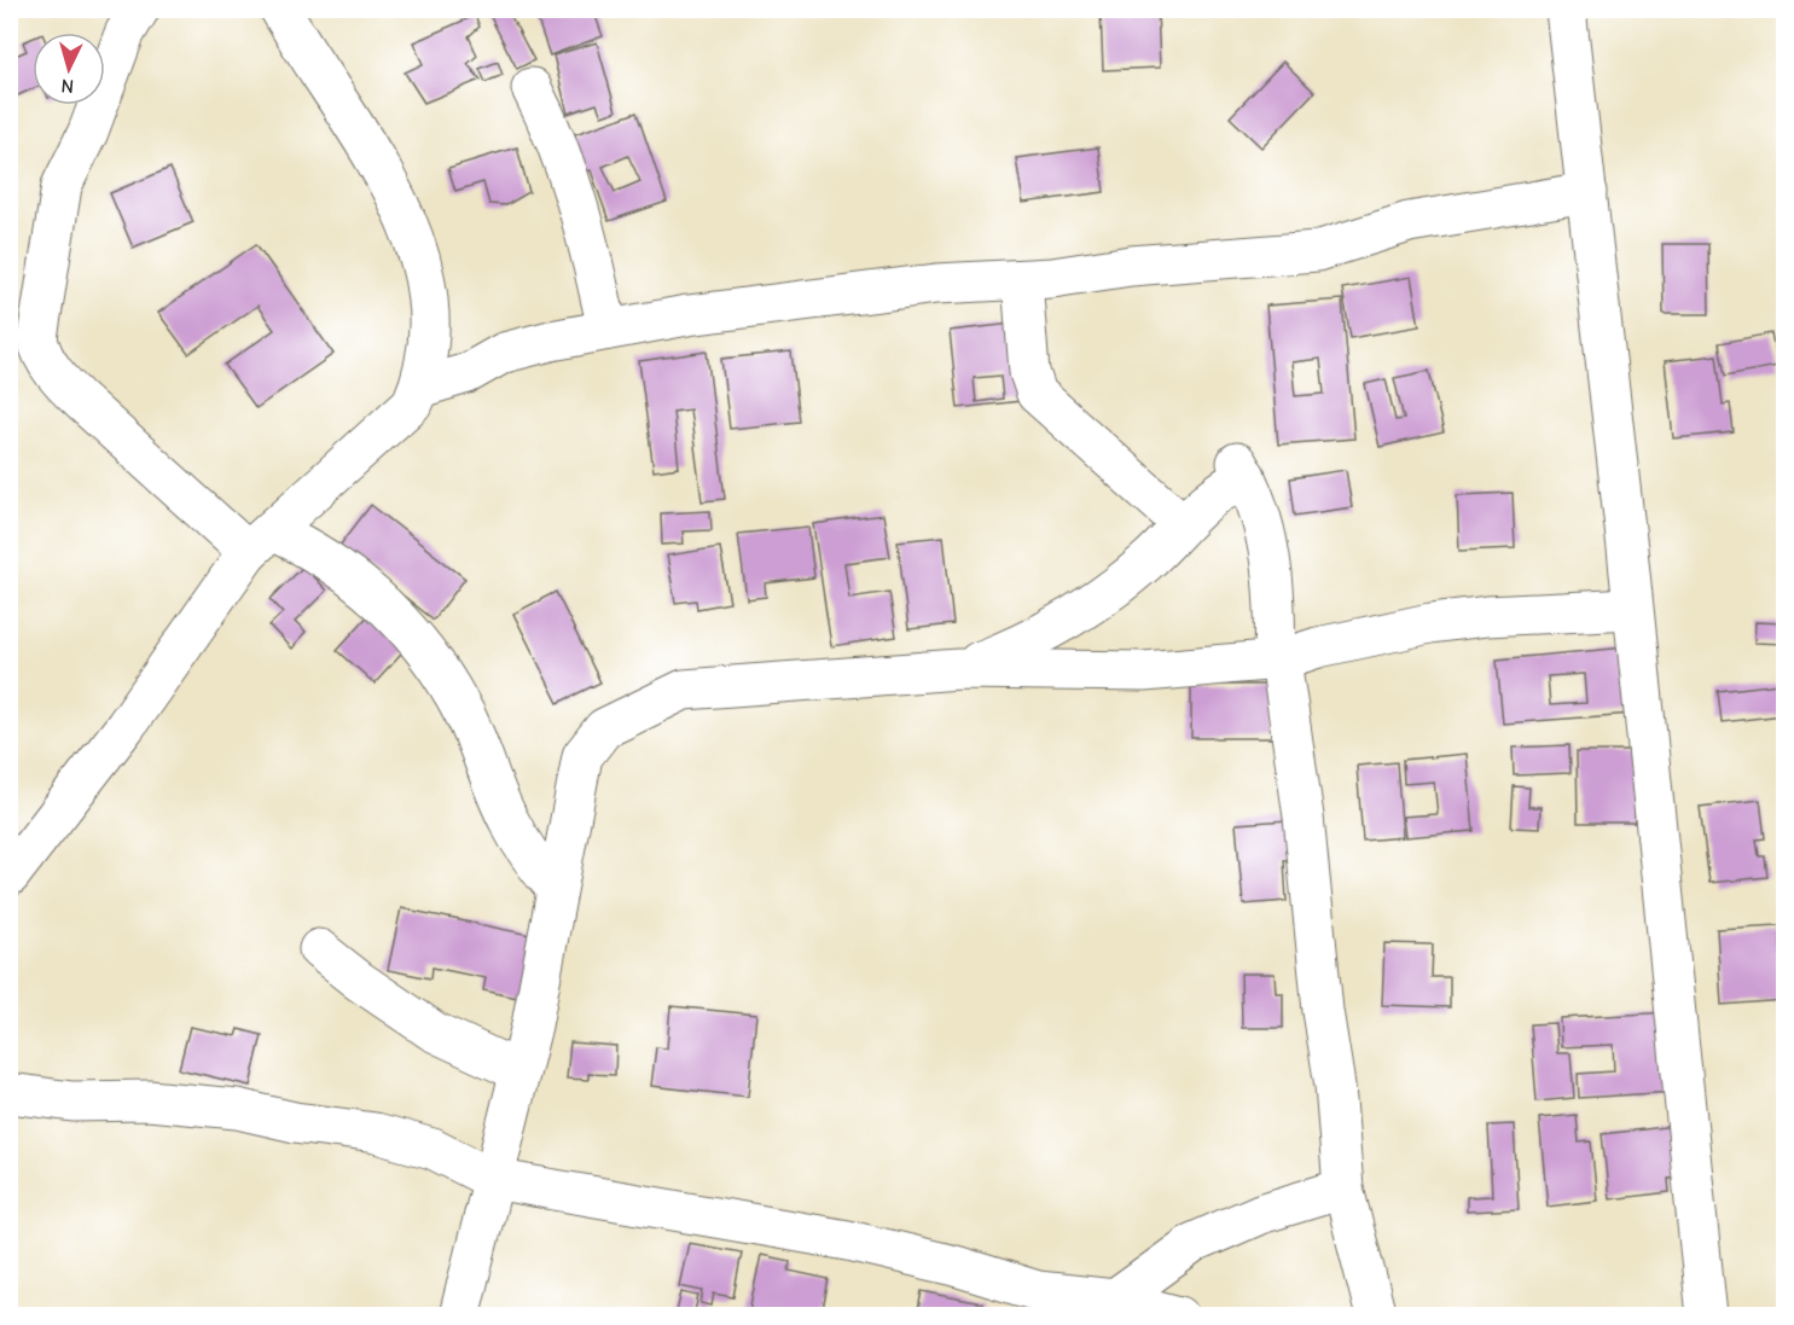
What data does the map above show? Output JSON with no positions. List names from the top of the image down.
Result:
{
  "north": "bottom"
}
